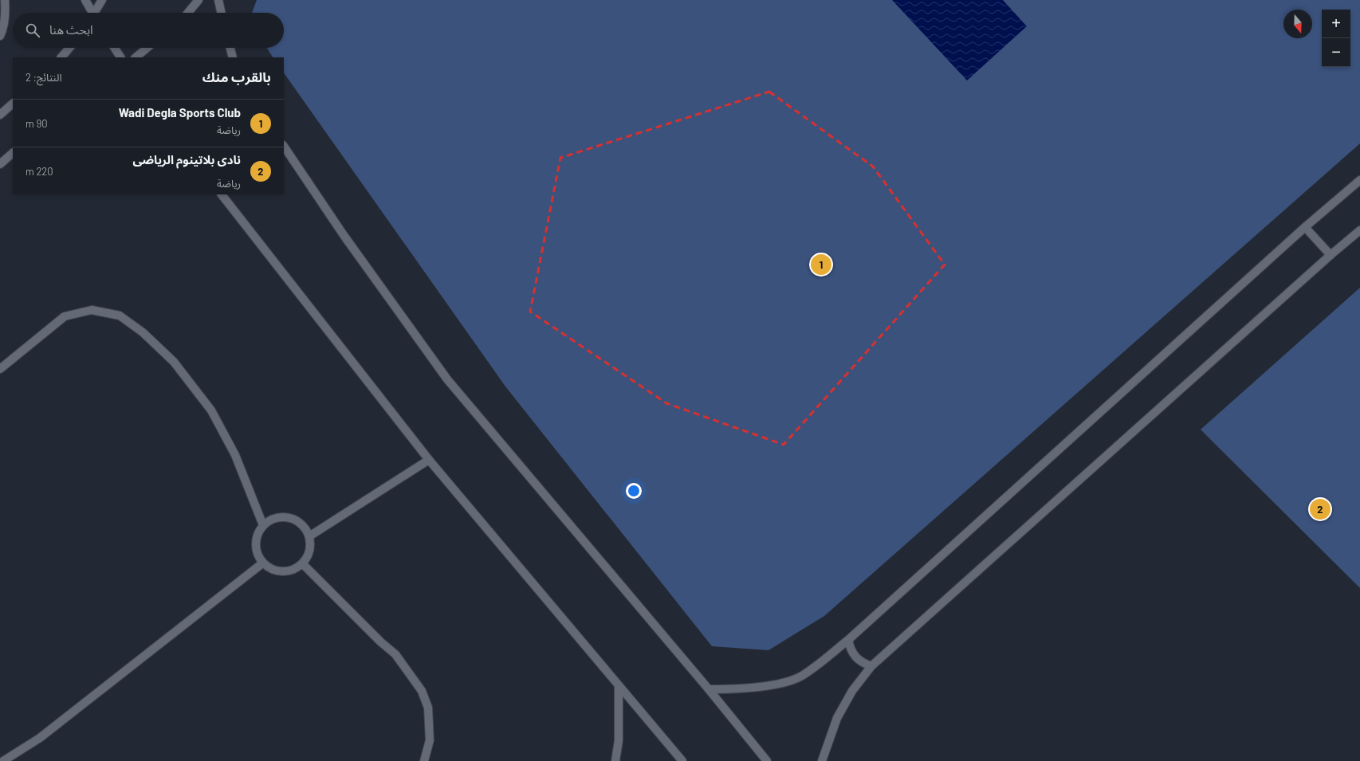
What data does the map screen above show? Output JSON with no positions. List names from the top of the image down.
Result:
{
  "north": "bottom",
  "page": {
    "map_buttons": ["+", "−"],
    "search": "ابحث هنا",
    "heading": ["بالقرب منك", "النتائج: 2"],
    "list": [
      {
        "mark": "1",
        "name": "Wadi Degla Sports Club",
        "note": "رياضة",
        "value": "90 m"
      },
      {
        "mark": "2",
        "name": "نادى بلاتينوم الرياضى",
        "note": "رياضة",
        "value": "220 m"
      }
    ],
    "pins": ["1", "2"]
  }
}
